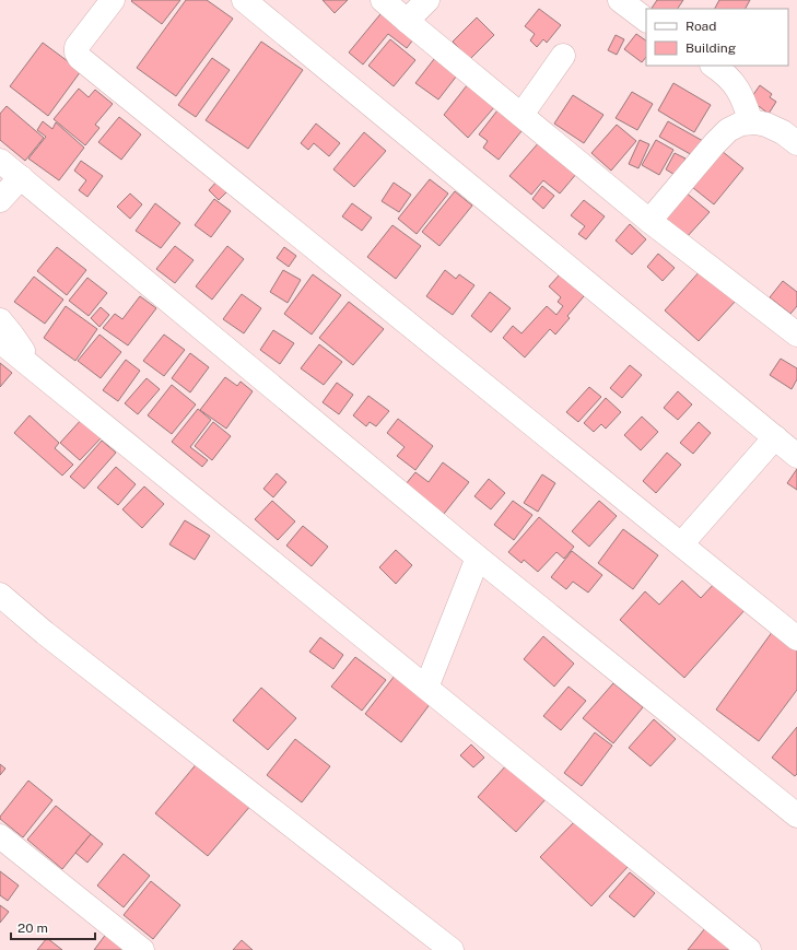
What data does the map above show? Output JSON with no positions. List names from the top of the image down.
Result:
{
  "legend": ["Road", "Building"],
  "scale_bar": "20 m"
}
